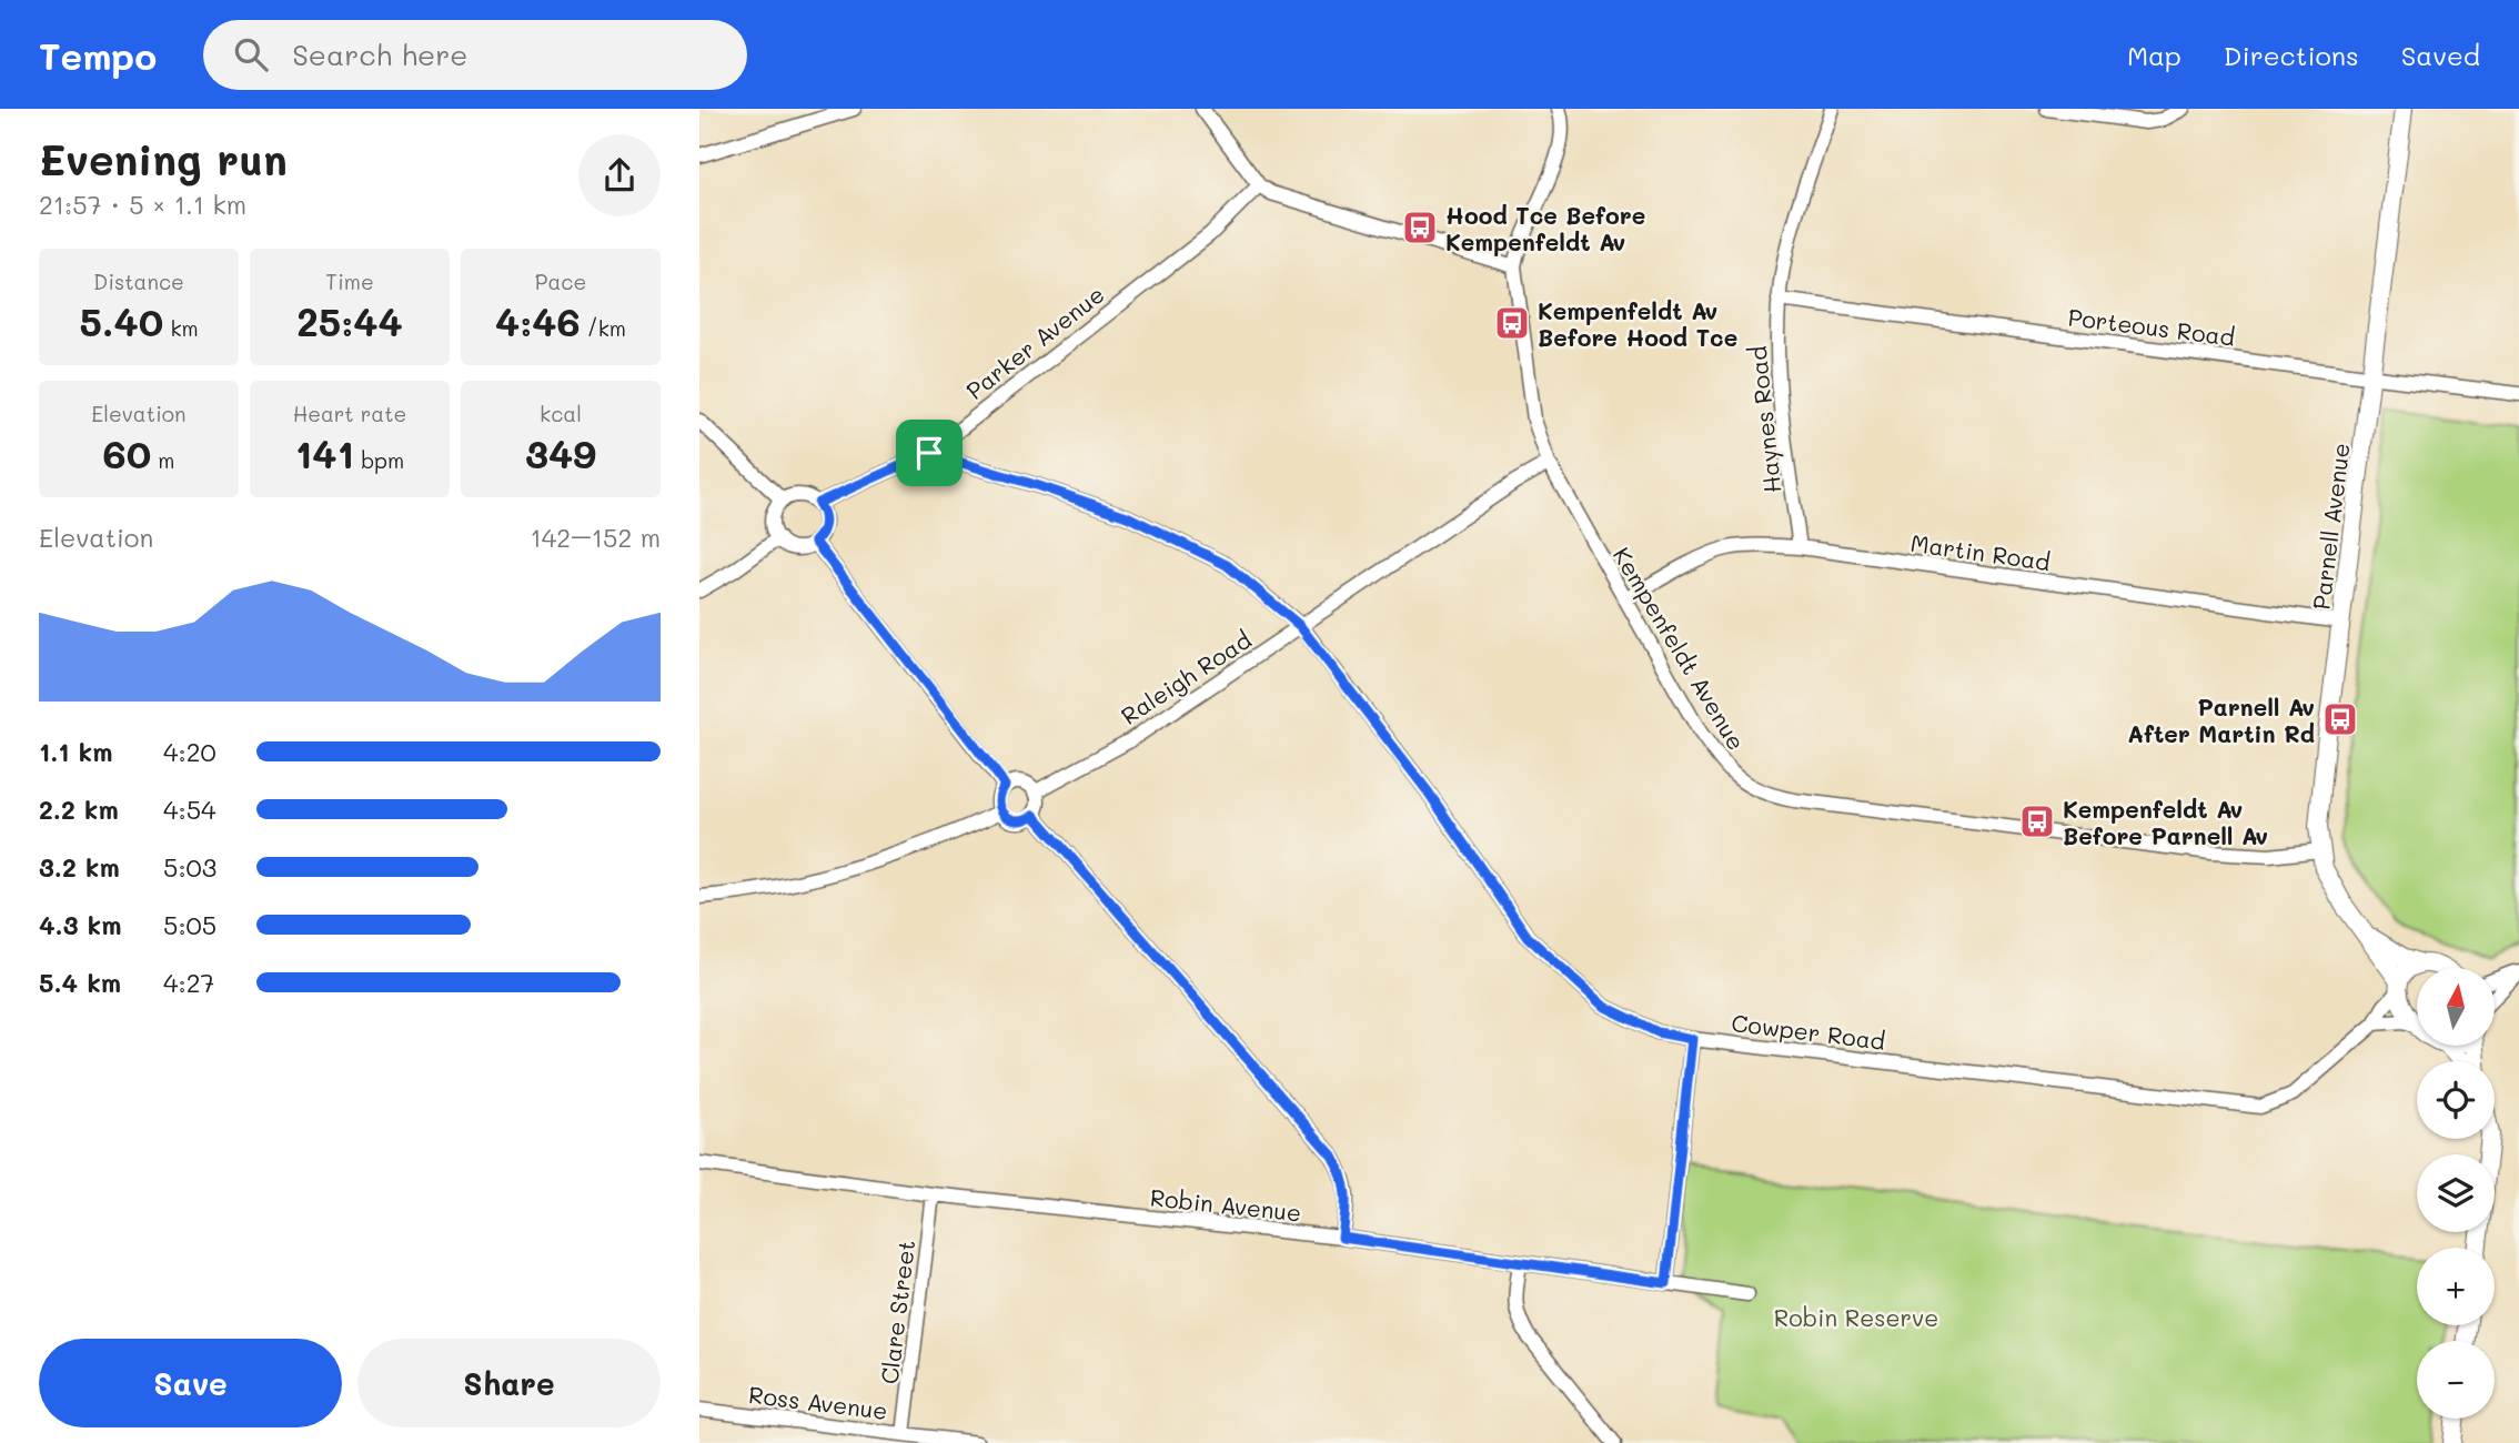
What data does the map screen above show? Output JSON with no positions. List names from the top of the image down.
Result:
{
  "streets": {
    "street": [
      "Porteous Road",
      "Parker Avenue",
      "Haynes Road",
      "Parnell Avenue",
      "Martin Road",
      "Kempenfeldt Avenue",
      "Raleigh Road",
      "Cowper Road",
      "Robin Avenue",
      "Clare Street",
      "Ross Avenue"
    ]
  },
  "crossings": [
    ["Porteous Road", "Haynes Road"],
    ["Porteous Road", "Parnell Avenue"],
    ["Parker Avenue", "Cowper Road"],
    ["Haynes Road", "Martin Road"],
    ["Parnell Avenue", "Martin Road"],
    ["Parnell Avenue", "Kempenfeldt Avenue"],
    ["Parnell Avenue", "Cowper Road"],
    ["Martin Road", "Kempenfeldt Avenue"],
    ["Kempenfeldt Avenue", "Raleigh Road"],
    ["Raleigh Road", "Cowper Road"],
    ["Robin Avenue", "Clare Street"],
    ["Clare Street", "Ross Avenue"]
  ],
  "parks": ["Robin Reserve"],
  "places": {
    "bus stop": [
      "Hood Tce Before Kempenfeldt Av",
      "Kempenfeldt Av Before Hood Tce",
      "Parnell Av After Martin Rd",
      "Kempenfeldt Av Before Parnell Av"
    ]
  },
  "north": "top",
  "page": {
    "header": "Tempo",
    "search": "Search here",
    "nav": ["Map", "Directions", "Saved"],
    "heading": ["Evening run", "21:57 · 5 × 1.1 km"],
    "stats": [
      ["Distance", "5.40 km"],
      ["Time", "25:44"],
      ["Pace", "4:46 /km"],
      ["Elevation", "60 m"],
      ["Heart rate", "141 bpm"],
      ["kcal", "349"]
    ],
    "chart": ["Elevation", "142–152 m"],
    "list": [
      {
        "name": "1.1 km",
        "note": "4:20"
      },
      {
        "name": "2.2 km",
        "note": "4:54"
      },
      {
        "name": "3.2 km",
        "note": "5:03"
      },
      {
        "name": "4.3 km",
        "note": "5:05"
      },
      {
        "name": "5.4 km",
        "note": "4:27"
      }
    ],
    "map_buttons": ["+", "−"],
    "buttons": ["Save", "Share"]
  }
}
